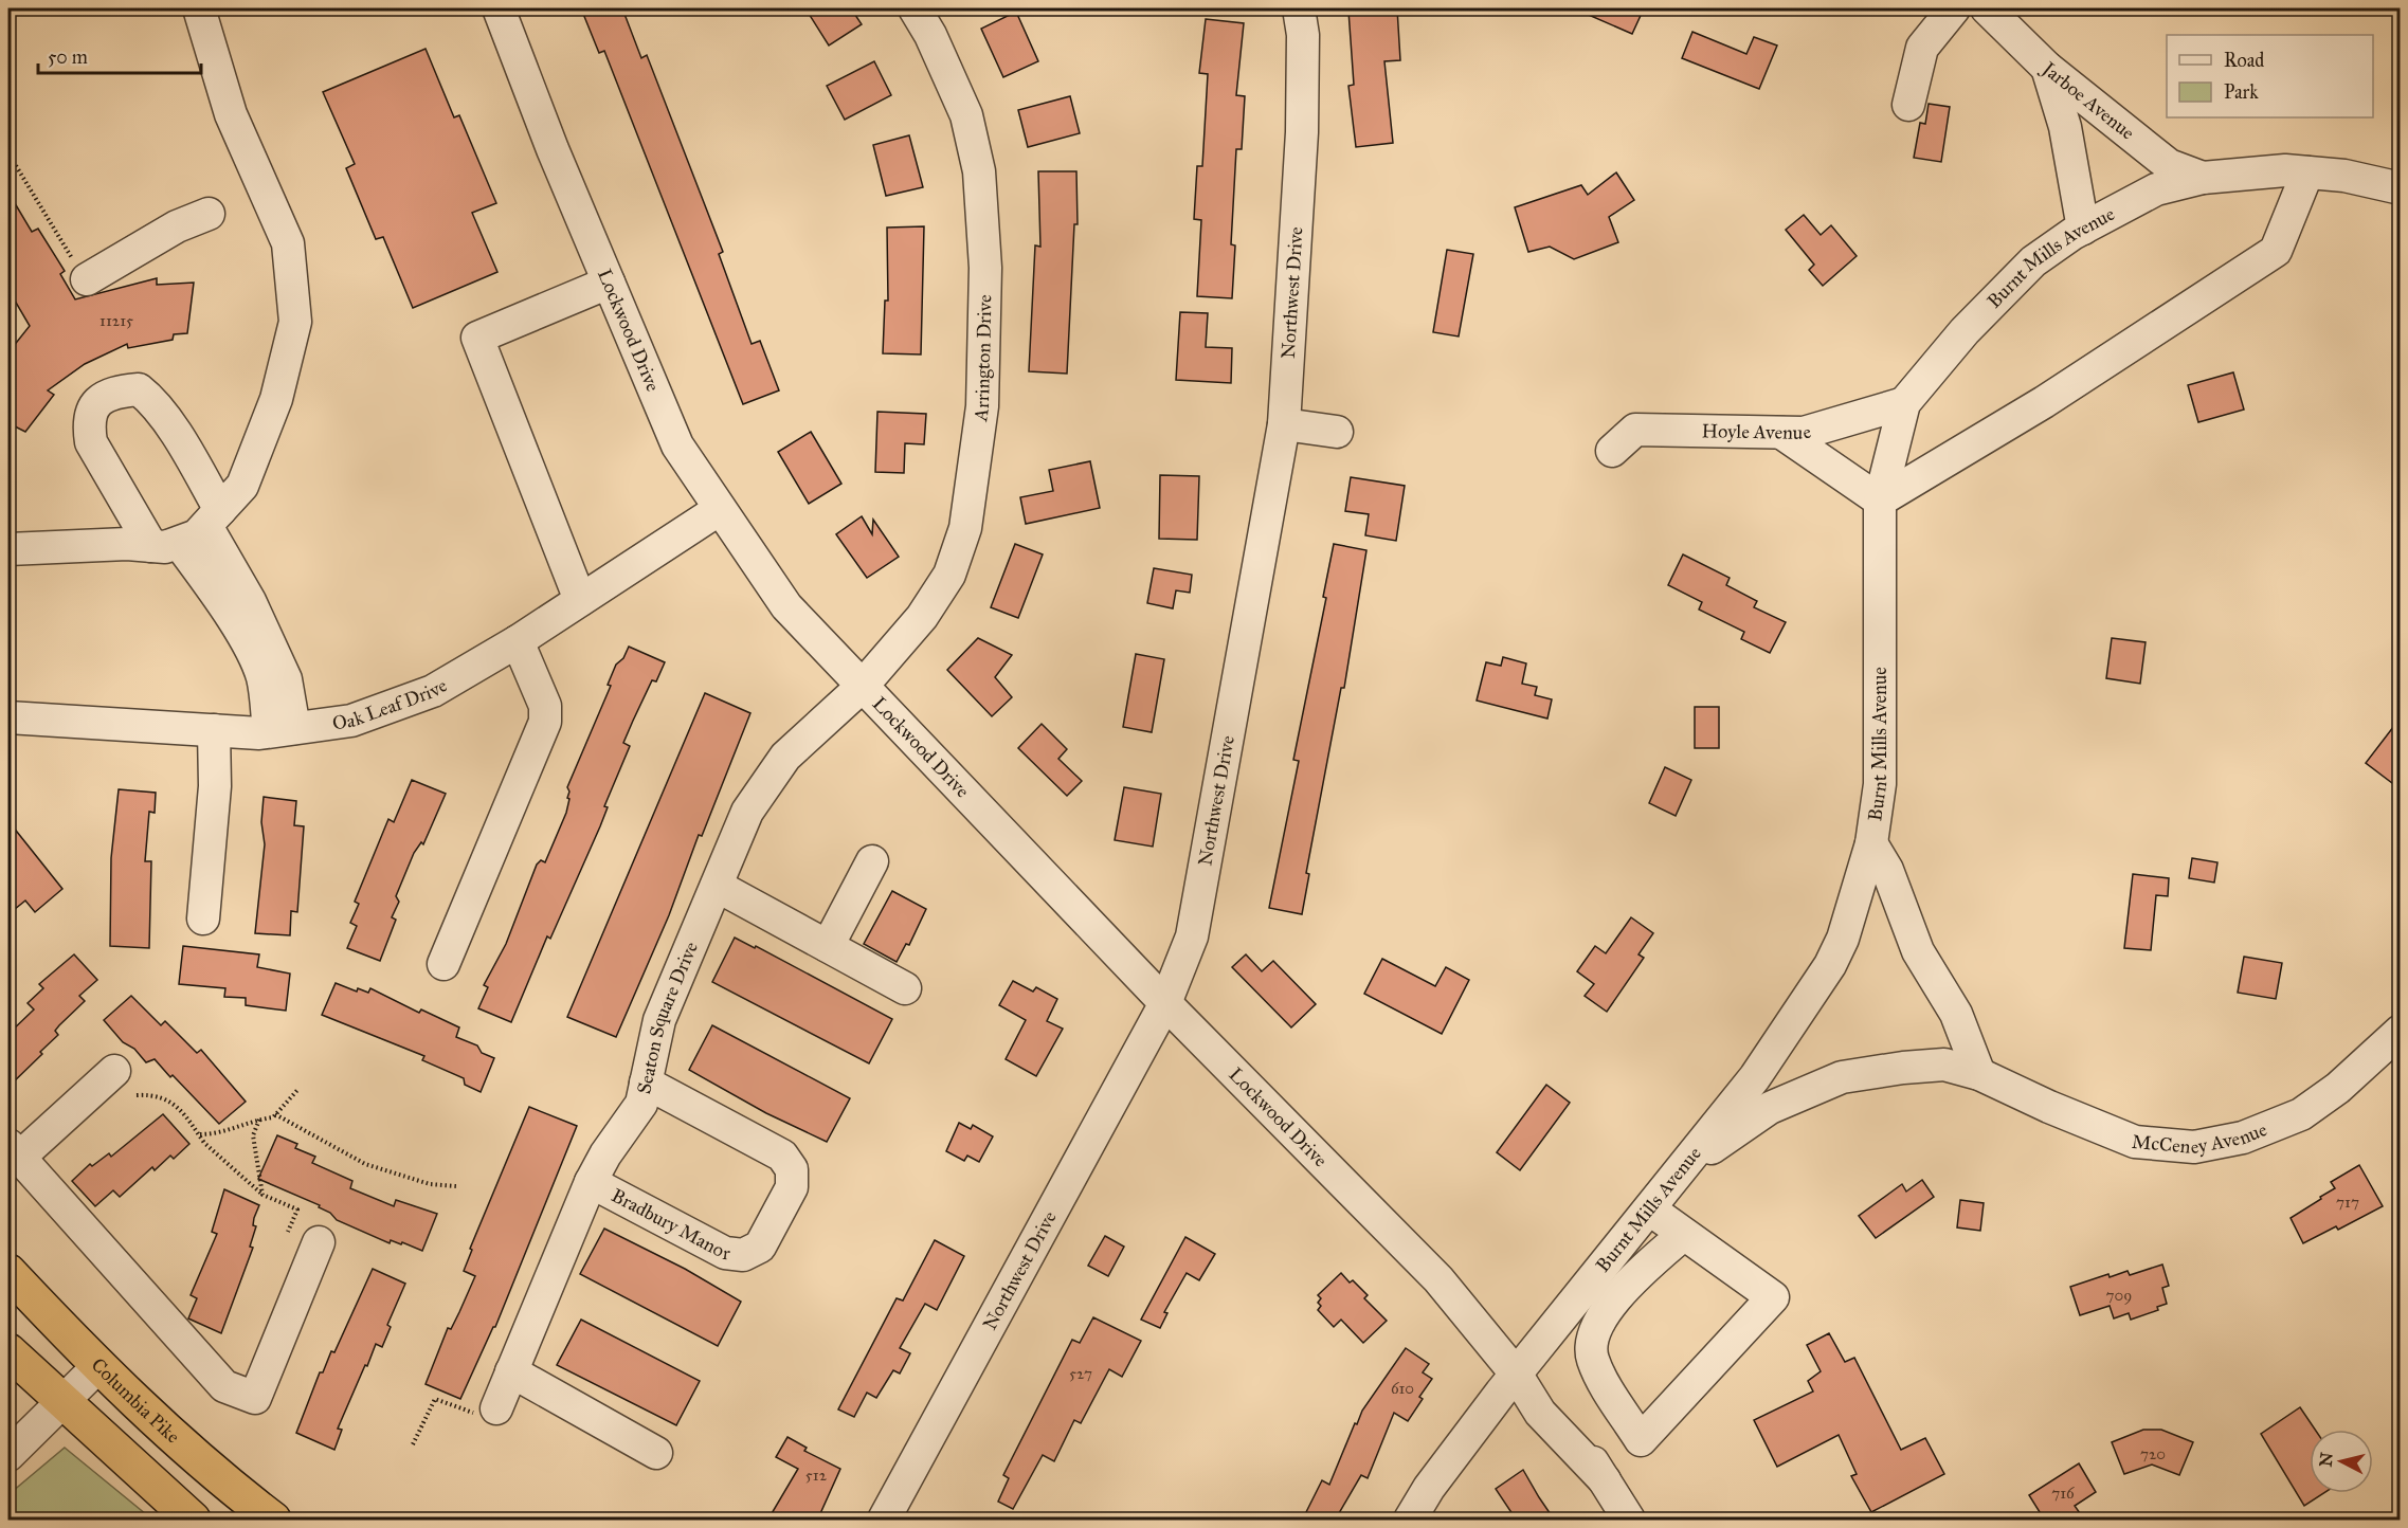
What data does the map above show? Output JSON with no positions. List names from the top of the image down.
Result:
{
  "streets": {
    "highway": ["Columbia Pike"],
    "street": [
      "Jarboe Avenue",
      "Burnt Mills Avenue",
      "Northwest Drive",
      "Lockwood Drive",
      "Arrington Drive",
      "Hoyle Avenue",
      "Oak Leaf Drive",
      "Seaton Square Drive",
      "McCeney Avenue",
      "Bradbury Manor"
    ]
  },
  "crossings": [
    ["Jarboe Avenue", "Burnt Mills Avenue"],
    ["Burnt Mills Avenue", "Lockwood Drive"],
    ["Burnt Mills Avenue", "Hoyle Avenue"],
    ["Burnt Mills Avenue", "McCeney Avenue"],
    ["Northwest Drive", "Lockwood Drive"],
    ["Lockwood Drive", "Arrington Drive"],
    ["Lockwood Drive", "Oak Leaf Drive"],
    ["Lockwood Drive", "Seaton Square Drive"],
    ["Arrington Drive", "Seaton Square Drive"],
    ["Seaton Square Drive", "Bradbury Manor"]
  ],
  "house_numbers": [
    "11215",
    "717",
    "709",
    "527",
    "610",
    "720",
    "512",
    "716"
  ],
  "legend": ["Road", "Park"],
  "scale_bar": "50 m",
  "north": "left"
}
